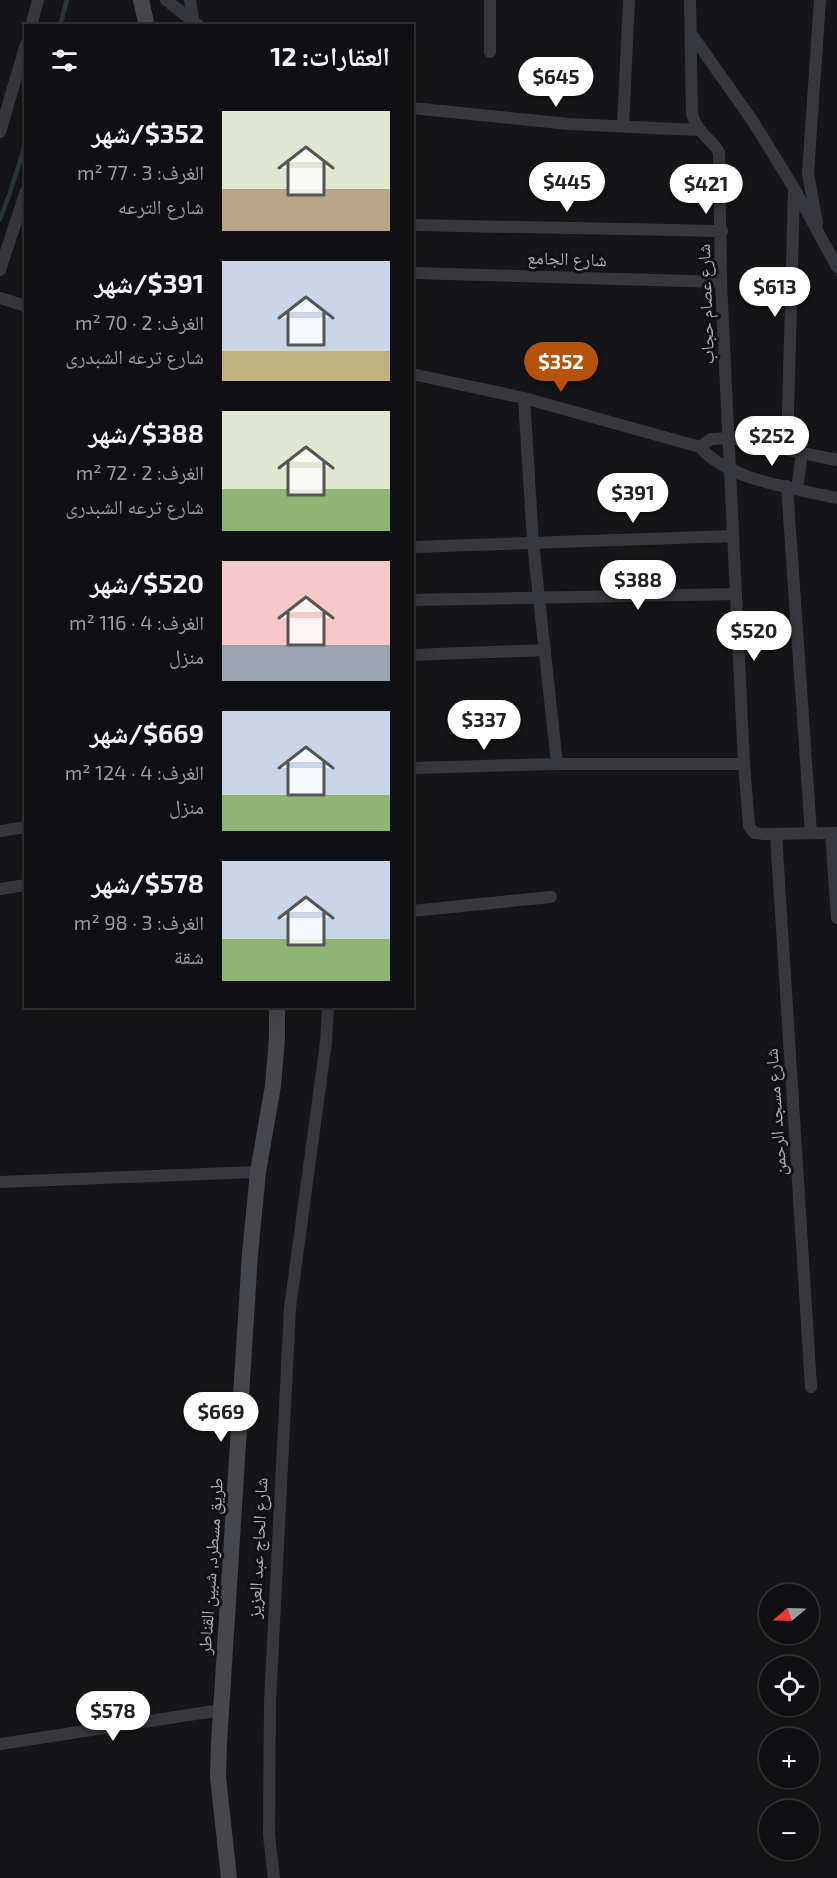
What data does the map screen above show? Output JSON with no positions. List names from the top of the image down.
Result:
{
  "streets": {
    "main road": ["طريق مسطرد, شبين القناطر"],
    "street": [
      "شارع الجامع",
      "شارع عصام حجاب",
      "شارع مسجد الرحمن",
      "شارع الحاج عبد العزيز"
    ]
  },
  "crossings": [
    ["شارع الجامع", "شارع عصام حجاب"],
    ["شارع عصام حجاب", "شارع مسجد الرحمن"]
  ],
  "north": "left",
  "page": {
    "heading": "العقارات: 12",
    "price": [
      "$645",
      "$445",
      "$421",
      "$613",
      "$352",
      "$252",
      "$391",
      "$388",
      "$520",
      "$337",
      "$669",
      "$578"
    ],
    "list": [
      {
        "name": "$352/شهر",
        "note": "الغرف: 3 · 77 m² · شارع الترعه"
      },
      {
        "name": "$391/شهر",
        "note": "الغرف: 2 · 70 m² · شارع ترعه الشبدرى"
      },
      {
        "name": "$388/شهر",
        "note": "الغرف: 2 · 72 m² · شارع ترعه الشبدرى"
      },
      {
        "name": "$520/شهر",
        "note": "الغرف: 4 · 116 m² · منزل"
      },
      {
        "name": "$669/شهر",
        "note": "الغرف: 4 · 124 m² · منزل"
      },
      {
        "name": "$578/شهر",
        "note": "الغرف: 3 · 98 m² · شقة"
      }
    ],
    "map_buttons": ["+", "−"]
  }
}
